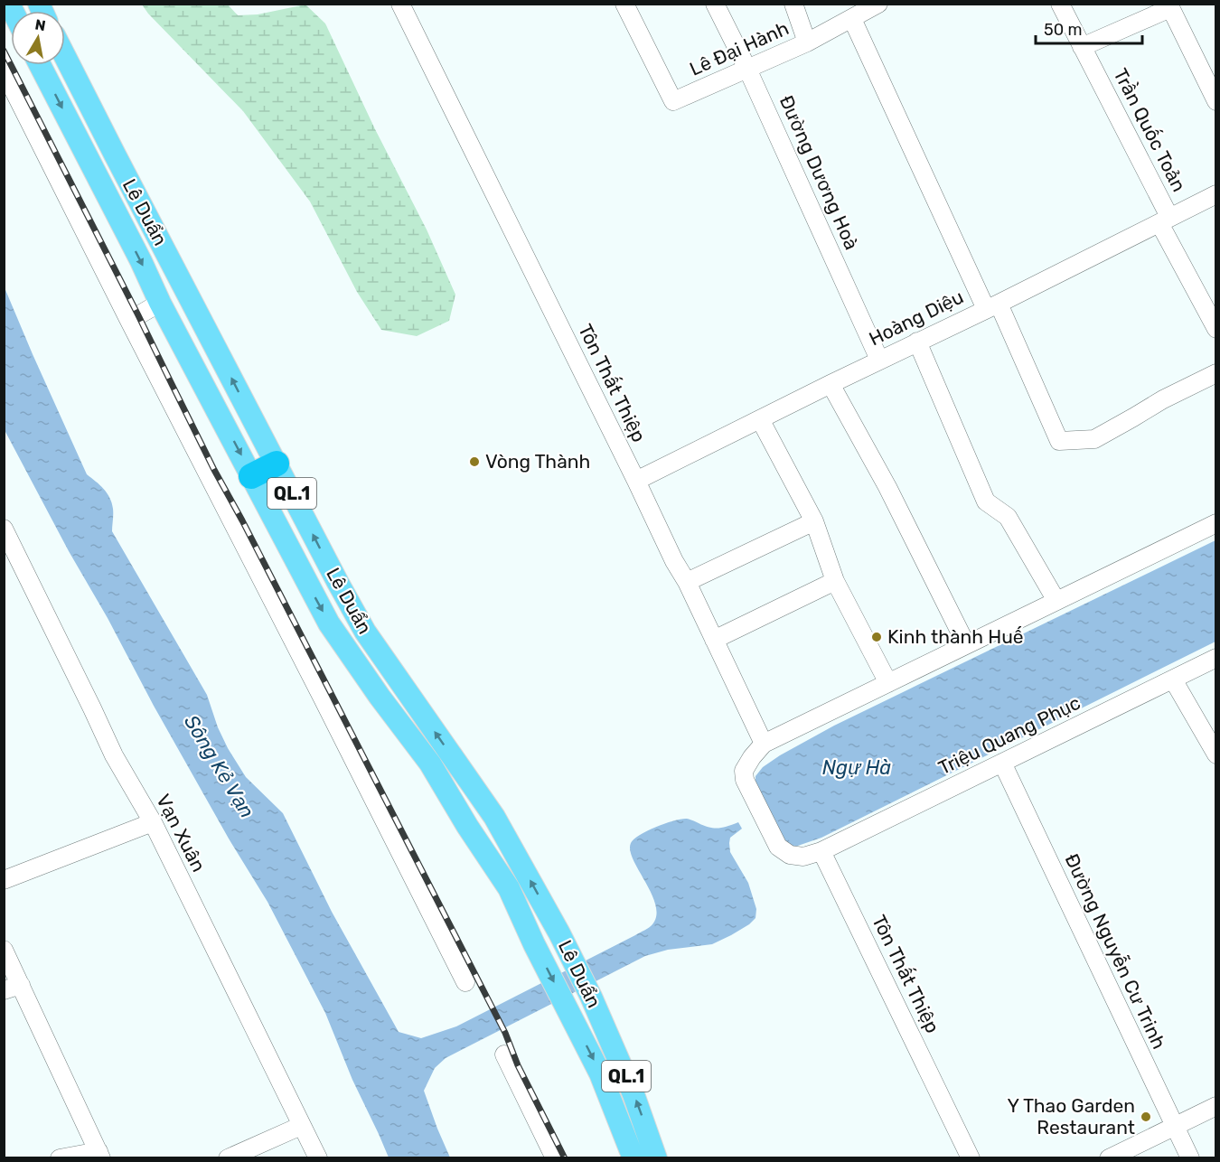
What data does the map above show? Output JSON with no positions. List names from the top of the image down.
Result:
{
  "streets": {
    "main road": ["Lê Duẩn", "QL.1"],
    "street": [
      "Lê Đại Hành",
      "Trần Quốc Toản",
      "Đường Dương Hoà",
      "Hoàng Diệu",
      "Tôn Thất Thiệp",
      "Triệu Quang Phục",
      "Vạn Xuân",
      "Đường Nguyễn Cư Trinh"
    ]
  },
  "crossings": [
    ["Lê Đại Hành", "Đường Dương Hoà"],
    ["Trần Quốc Toản", "Hoàng Diệu"],
    ["Đường Dương Hoà", "Hoàng Diệu"],
    ["Hoàng Diệu", "Tôn Thất Thiệp"],
    ["Tôn Thất Thiệp", "Triệu Quang Phục"],
    ["Triệu Quang Phục", "Đường Nguyễn Cư Trinh"]
  ],
  "water": ["Sông Kẻ Vạn", "Ngự Hà"],
  "places": ["Vòng Thành", "Kinh thành Huế", "Y Thao Garden Restaurant"],
  "scale_bar": "50 m",
  "north": "top"
}
